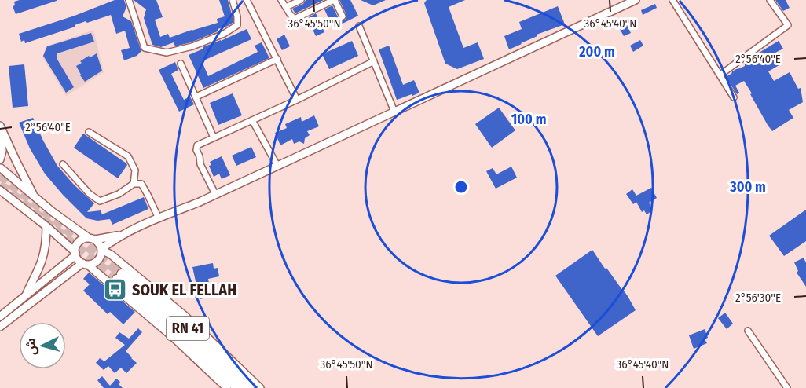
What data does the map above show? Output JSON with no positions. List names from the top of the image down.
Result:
{
  "streets": {
    "highway": ["RN 41"]
  },
  "places": {
    "bus stop": ["SOUK EL FELLAH"]
  },
  "north": "left",
  "coordinates": [
    "36°45'50\"N",
    "36°45'40\"N",
    "2°56'40\"E",
    "2°56'30\"E"
  ],
  "rings": ["200 m", "100 m", "300 m"]
}
